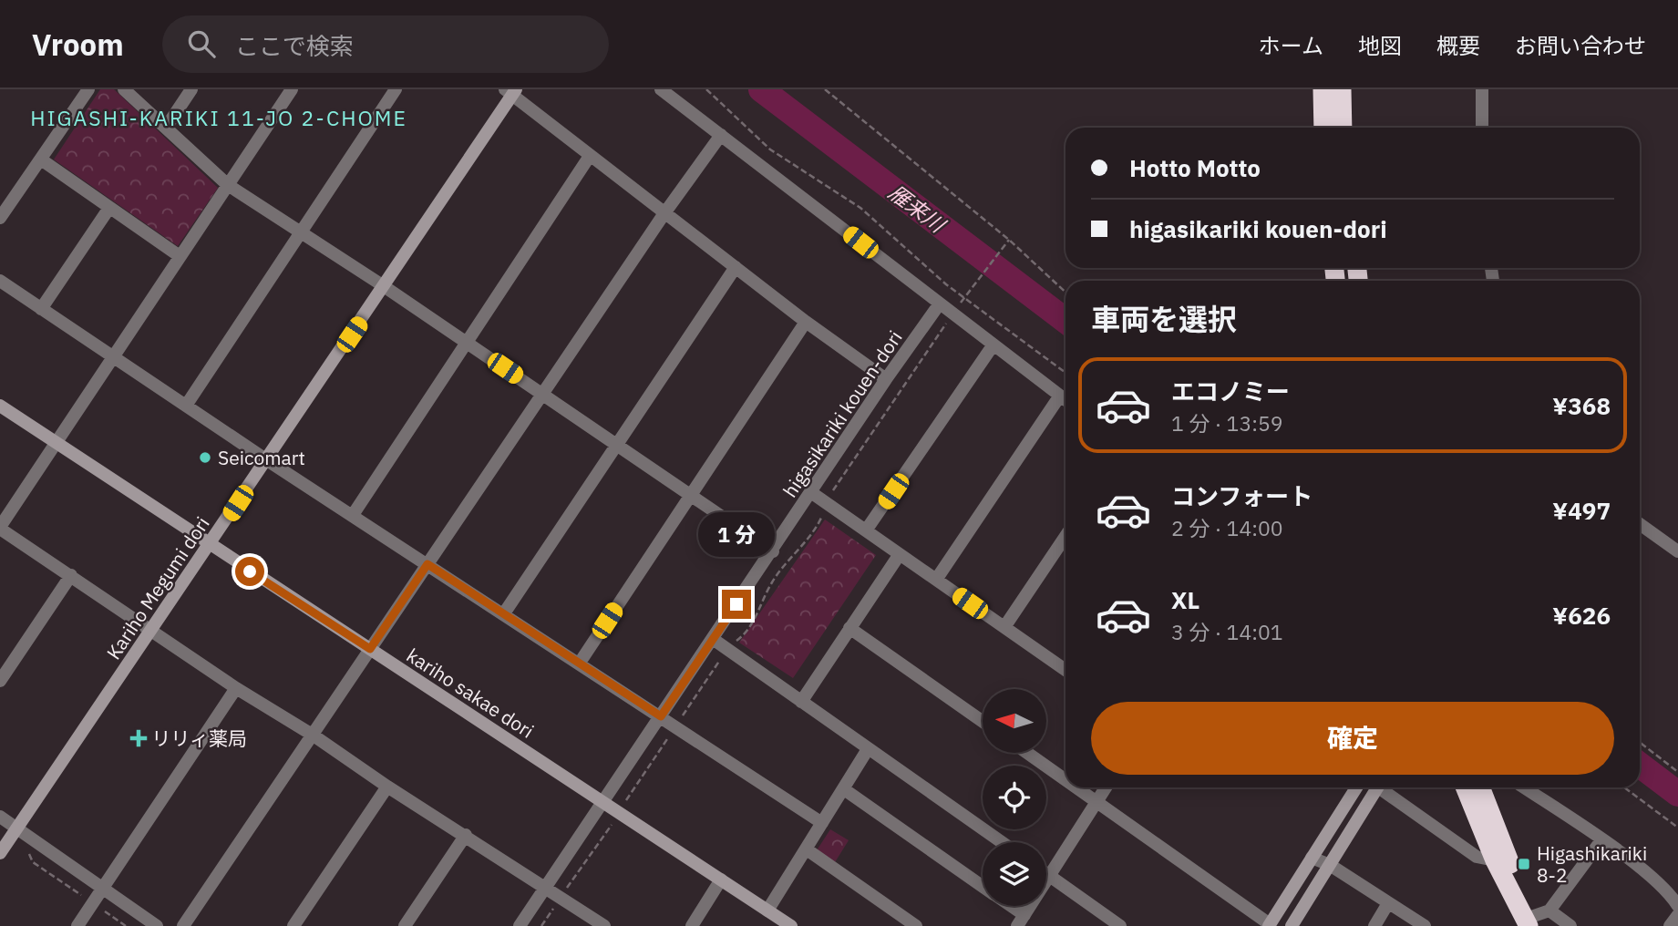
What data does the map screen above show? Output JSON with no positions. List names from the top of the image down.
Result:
{
  "streets": {
    "street": ["higasikariki kouen-dori", "Kariho Megumi dori", "kariho sakae dori"]
  },
  "crossings": [
    ["higasikariki kouen-dori", "kariho sakae dori"],
    ["Kariho Megumi dori", "kariho sakae dori"]
  ],
  "districts": ["HIGASHI-KARIKI 11-JO 2-CHOME"],
  "water": ["雁来川"],
  "places": {
    "other": ["Seicomart"],
    "health": ["リリィ薬局"],
    "transit": ["Higashikariki 8-2"]
  },
  "north": "left",
  "page": {
    "header": "Vroom",
    "search": "ここで検索",
    "nav": [
      "ホーム",
      "地図",
      "概要",
      "お問い合わせ"
    ],
    "banner": ["Hotto Motto", "higasikariki kouen-dori"],
    "heading": "車両を選択",
    "list": [
      {
        "name": "エコノミー",
        "note": "1 分 · 13:59",
        "value": "¥368"
      },
      {
        "name": "コンフォート",
        "note": "2 分 · 14:00",
        "value": "¥497"
      },
      {
        "name": "XL",
        "note": "3 分 · 14:01",
        "value": "¥626"
      }
    ],
    "bubble": "1 分",
    "buttons": "確定"
  }
}
